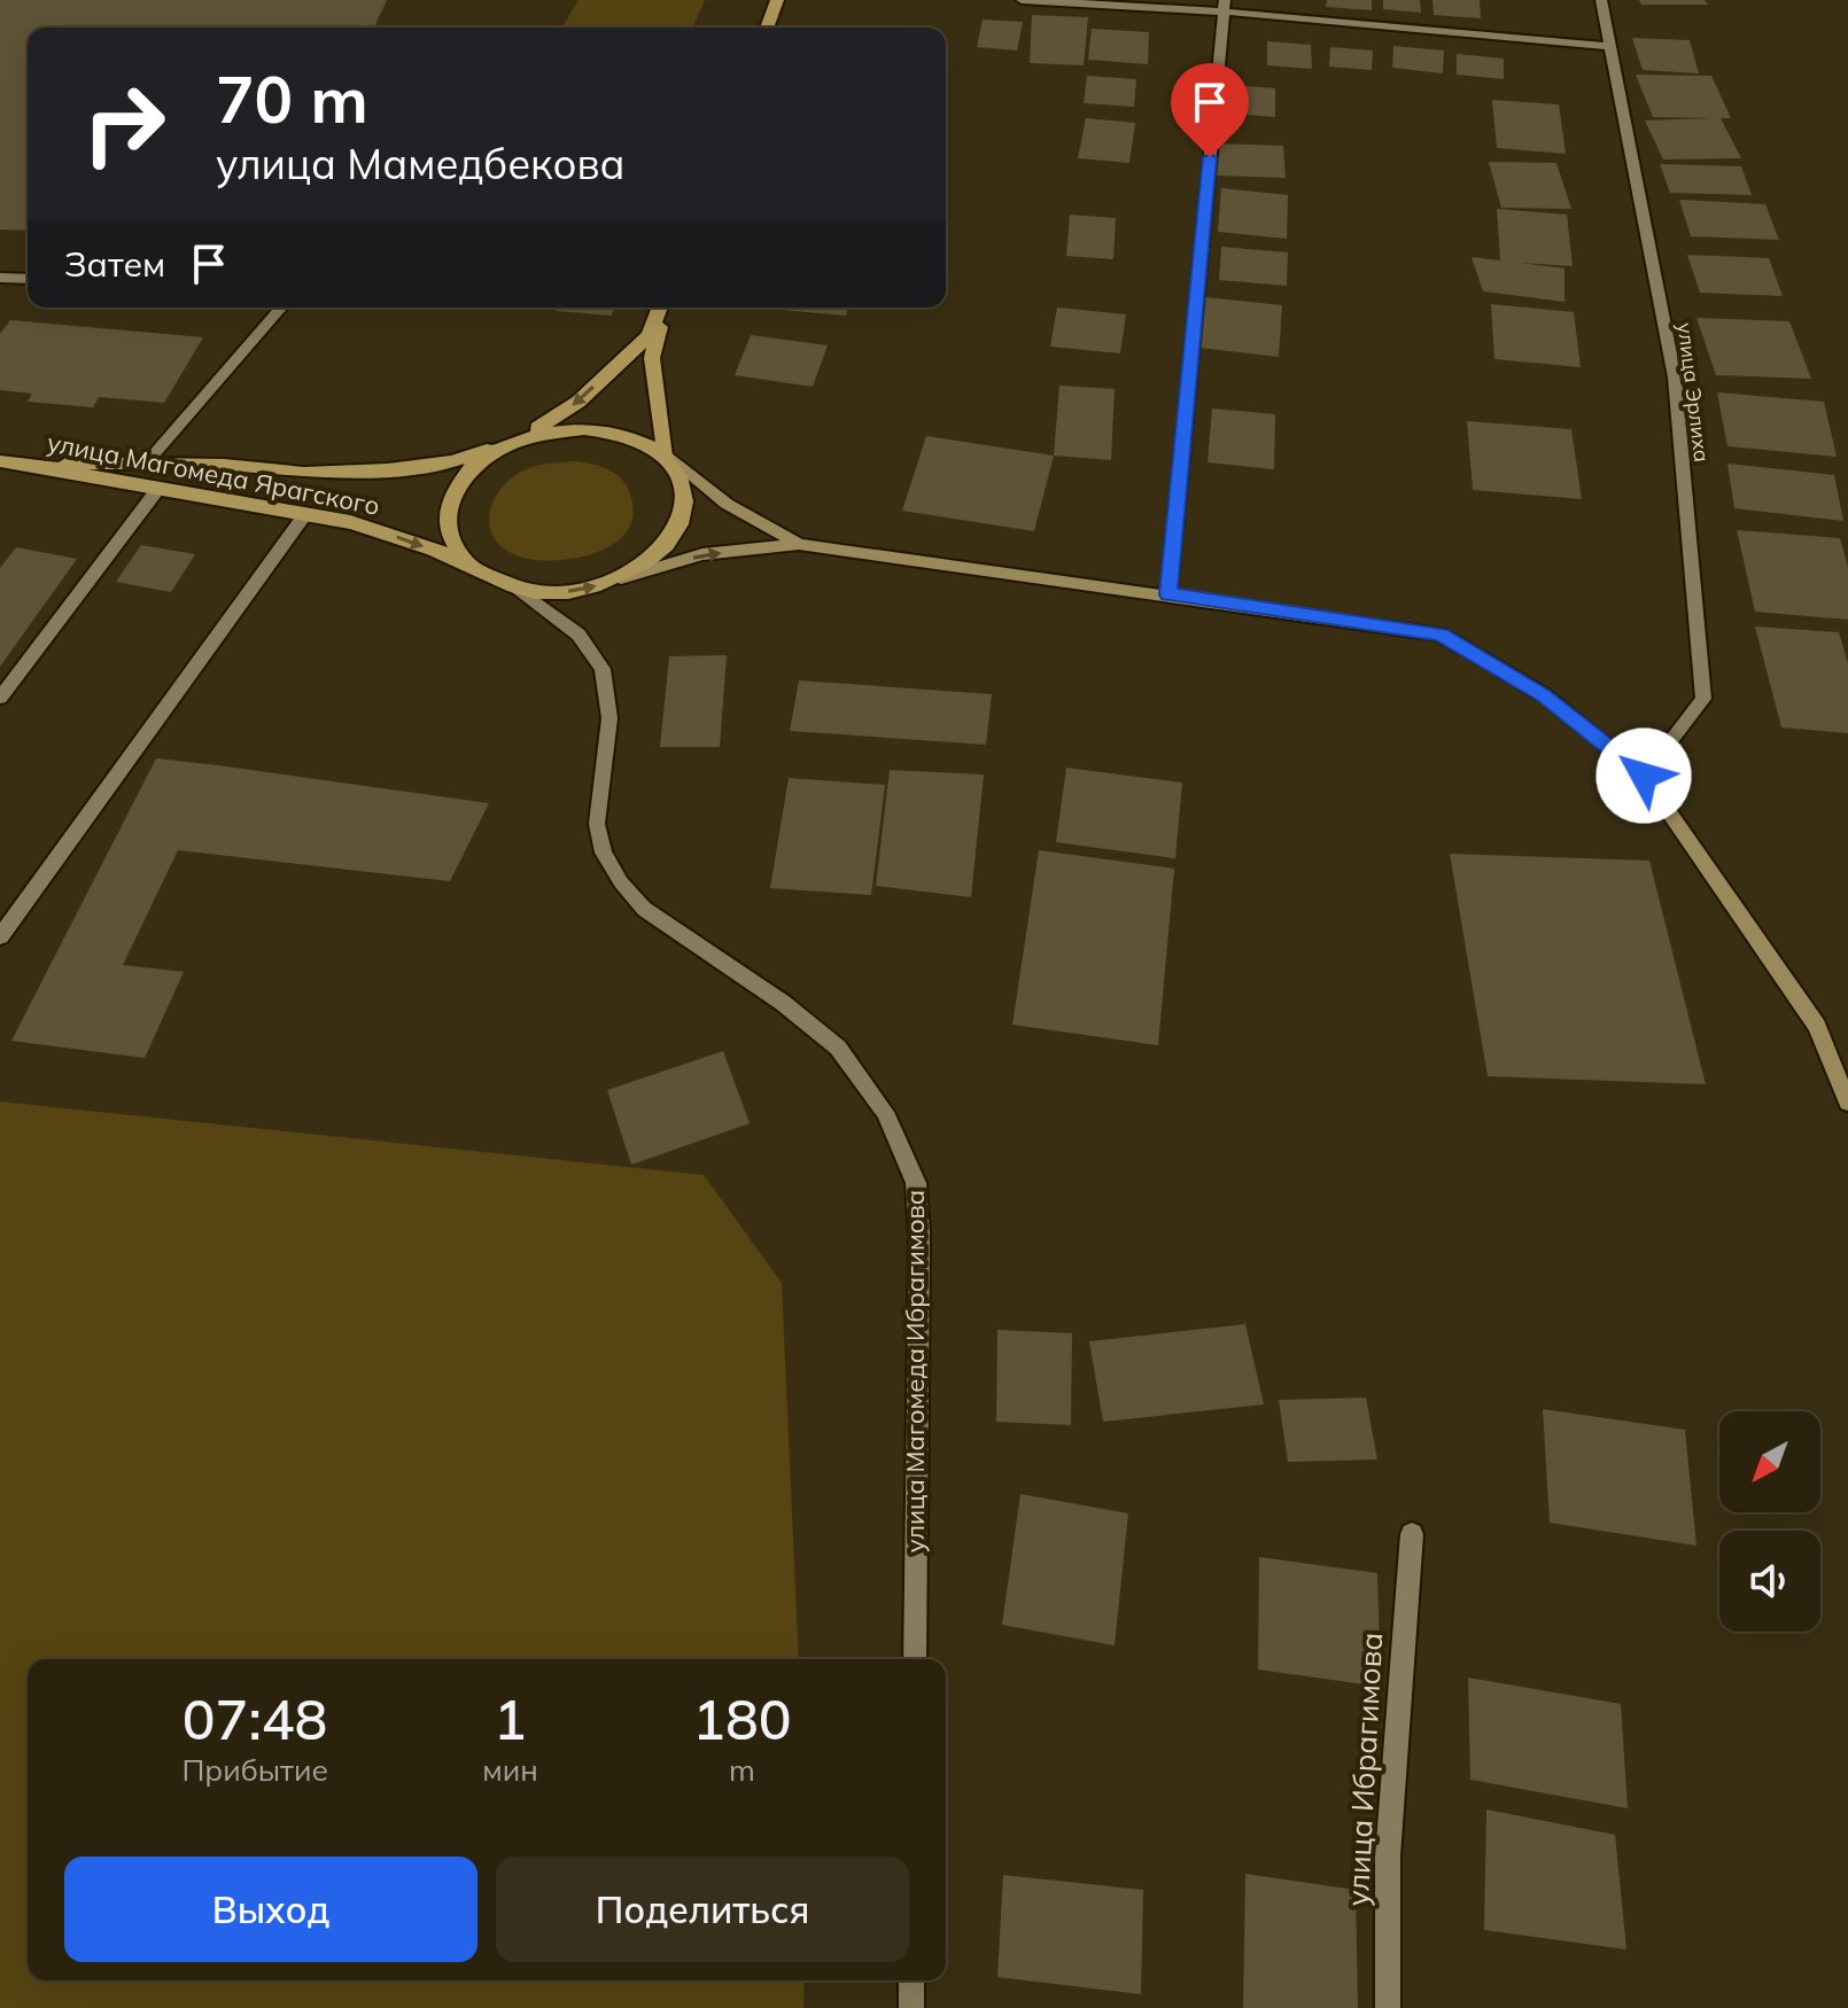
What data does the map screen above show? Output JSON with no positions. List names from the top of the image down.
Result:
{
  "streets": {
    "main road": ["улица Магомеда Ярагского"],
    "street": ["улица Эрлиха", "улица Магомеда Ибрагимова", "улица Ибрагимова"]
  },
  "crossings": [
    ["улица Магомеда Ярагского", "улица Магомеда Ибрагимова"]
  ],
  "north": "bottom left",
  "page": {
    "turn": ["70 m", "улица Мамедбекова"],
    "then": "Затем",
    "eta": [
      "07:48",
      "Прибытие",
      "1",
      "мин",
      "180",
      "m"
    ],
    "buttons": ["Выход", "Поделиться"]
  }
}
